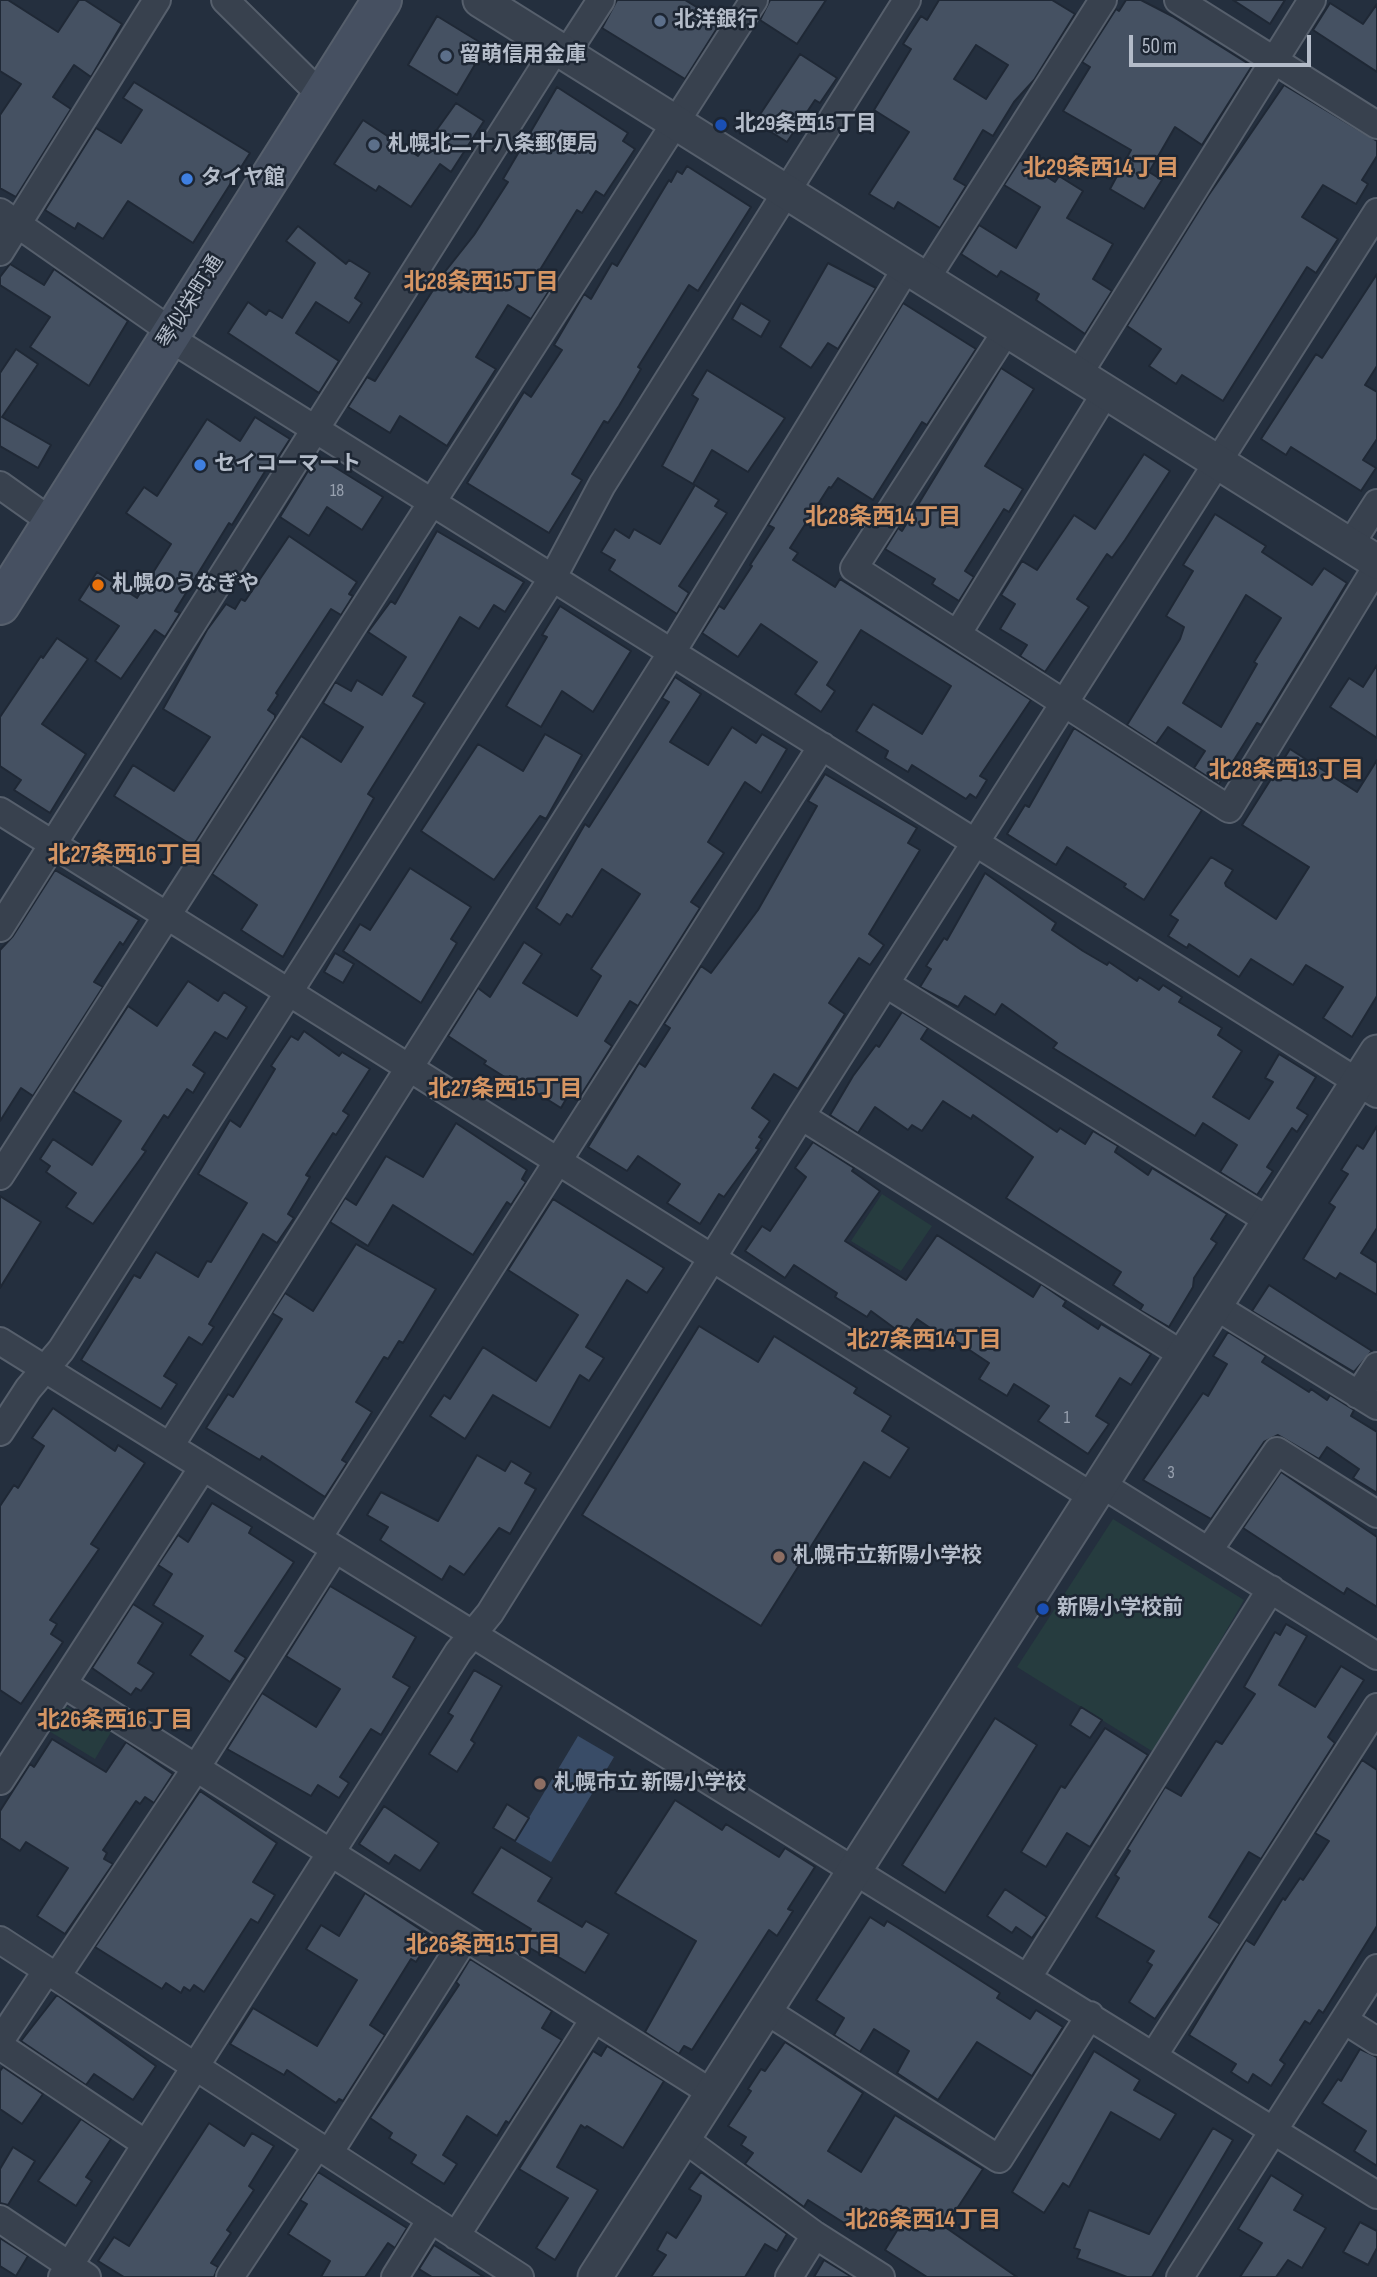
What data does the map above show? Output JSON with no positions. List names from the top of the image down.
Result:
{
  "streets": {
    "main road": ["琴似栄町通"]
  },
  "districts": [
    "北29条西14丁目",
    "北28条西15丁目",
    "北28条西14丁目",
    "北28条西13丁目",
    "北27条西16丁目",
    "北27条西15丁目",
    "北27条西14丁目",
    "北26条西16丁目",
    "北26条西15丁目",
    "北26条西14丁目"
  ],
  "places": [
    "北洋銀行",
    "留萌信用金庫",
    "北29条西15丁目",
    "札幌北二十八条郵便局",
    "タイヤ館",
    "セイコーマート",
    "札幌のうなぎや",
    "札幌市立新陽小学校",
    "新陽小学校前",
    "札幌市立 新陽小学校"
  ],
  "house_numbers": ["18", "1", "3"],
  "scale_bar": "50 m"
}
